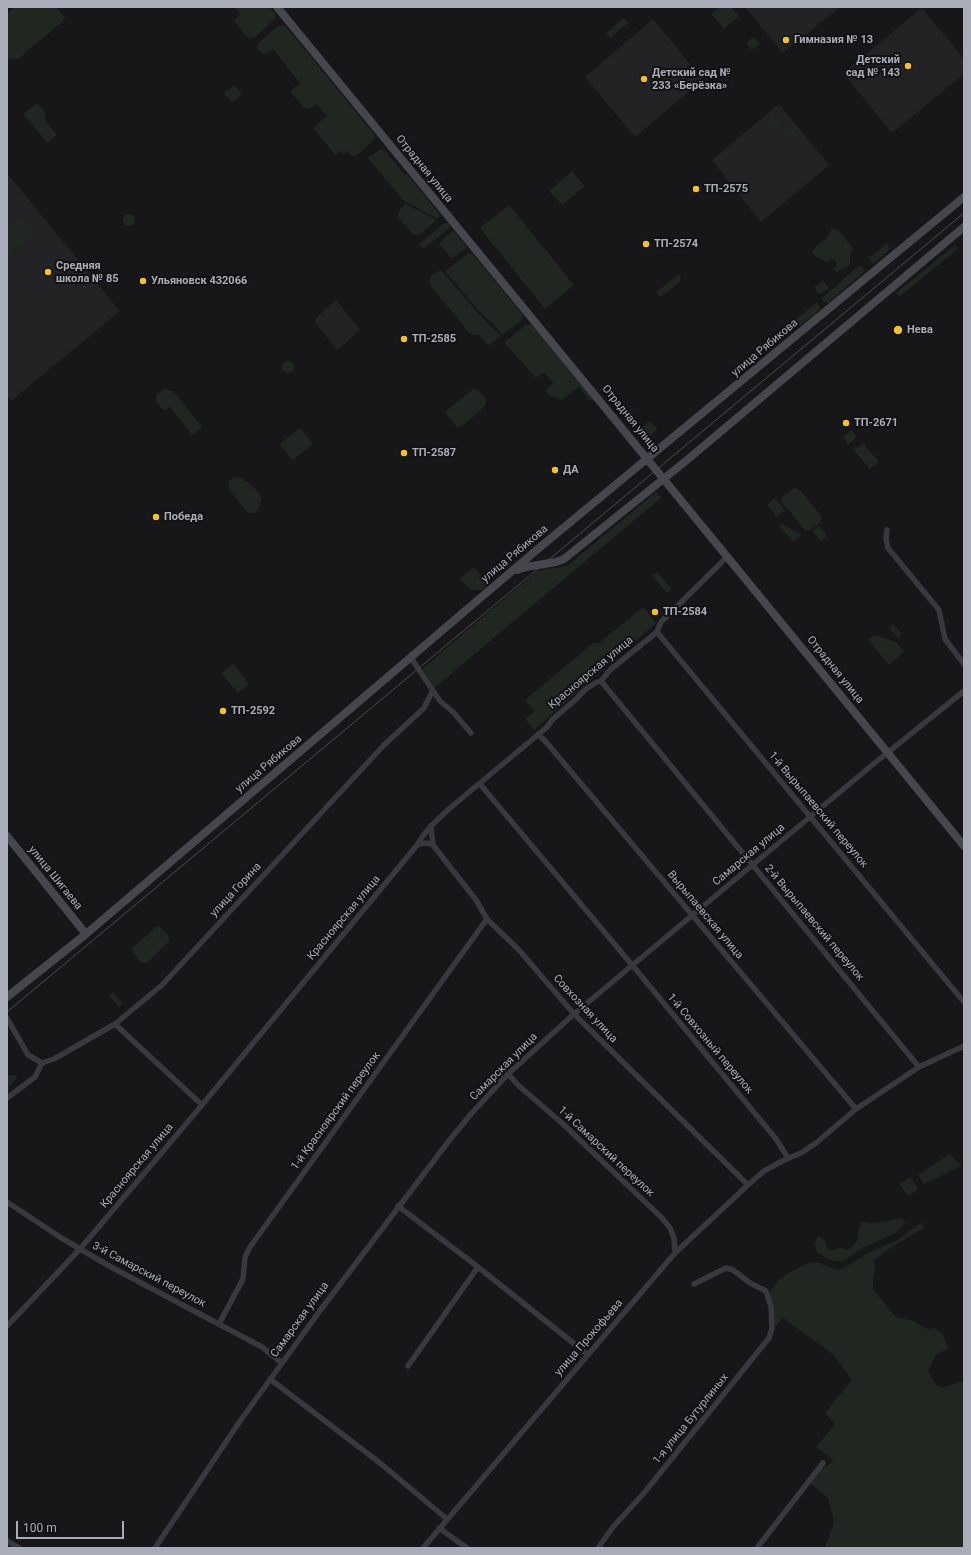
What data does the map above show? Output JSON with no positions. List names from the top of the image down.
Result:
{
  "streets": {
    "main road": ["Отрадная улица", "улица Рябикова", "улица Шигаева"],
    "street": [
      "Красноярская улица",
      "1-й Вырыпаевский переулок",
      "Самарская улица",
      "улица Горина",
      "Вырыпаевская улица",
      "2-й Вырыпаевский переулок",
      "Совхозная улица",
      "1-й Совхозный переулок",
      "1-й Красноярский переулок",
      "1-й Самарский переулок",
      "3-й Самарский переулок",
      "улица Прокофьева",
      "1-я улица Бутурлиных"
    ]
  },
  "crossings": [
    ["Отрадная улица", "улица Рябикова"],
    ["Отрадная улица", "Красноярская улица"],
    ["Отрадная улица", "Самарская улица"],
    ["улица Рябикова", "улица Шигаева"],
    ["Красноярская улица", "1-й Вырыпаевский переулок"],
    ["Красноярская улица", "Вырыпаевская улица"],
    ["Красноярская улица", "2-й Вырыпаевский переулок"],
    ["Красноярская улица", "1-й Совхозный переулок"],
    ["Красноярская улица", "3-й Самарский переулок"],
    ["1-й Вырыпаевский переулок", "Самарская улица"],
    ["Самарская улица", "Вырыпаевская улица"],
    ["Самарская улица", "2-й Вырыпаевский переулок"],
    ["Самарская улица", "Совхозная улица"],
    ["Самарская улица", "1-й Совхозный переулок"],
    ["Самарская улица", "1-й Самарский переулок"],
    ["Самарская улица", "3-й Самарский переулок"],
    ["Совхозная улица", "1-й Красноярский переулок"],
    ["Совхозная улица", "улица Прокофьева"],
    ["1-й Совхозный переулок", "улица Прокофьева"],
    ["1-й Красноярский переулок", "3-й Самарский переулок"],
    ["1-й Самарский переулок", "улица Прокофьева"]
  ],
  "places": [
    "Гимназия № 13",
    "Детский сад № 143",
    "Детский сад № 233 «Берёзка»",
    "ТП-2575",
    "ТП-2574",
    "Средняя школа № 85",
    "Ульяновск 432066",
    "Нева",
    "ТП-2585",
    "ТП-2671",
    "ТП-2587",
    "ДА",
    "Победа",
    "ТП-2584",
    "ТП-2592"
  ],
  "scale_bar": "100 m"
}
